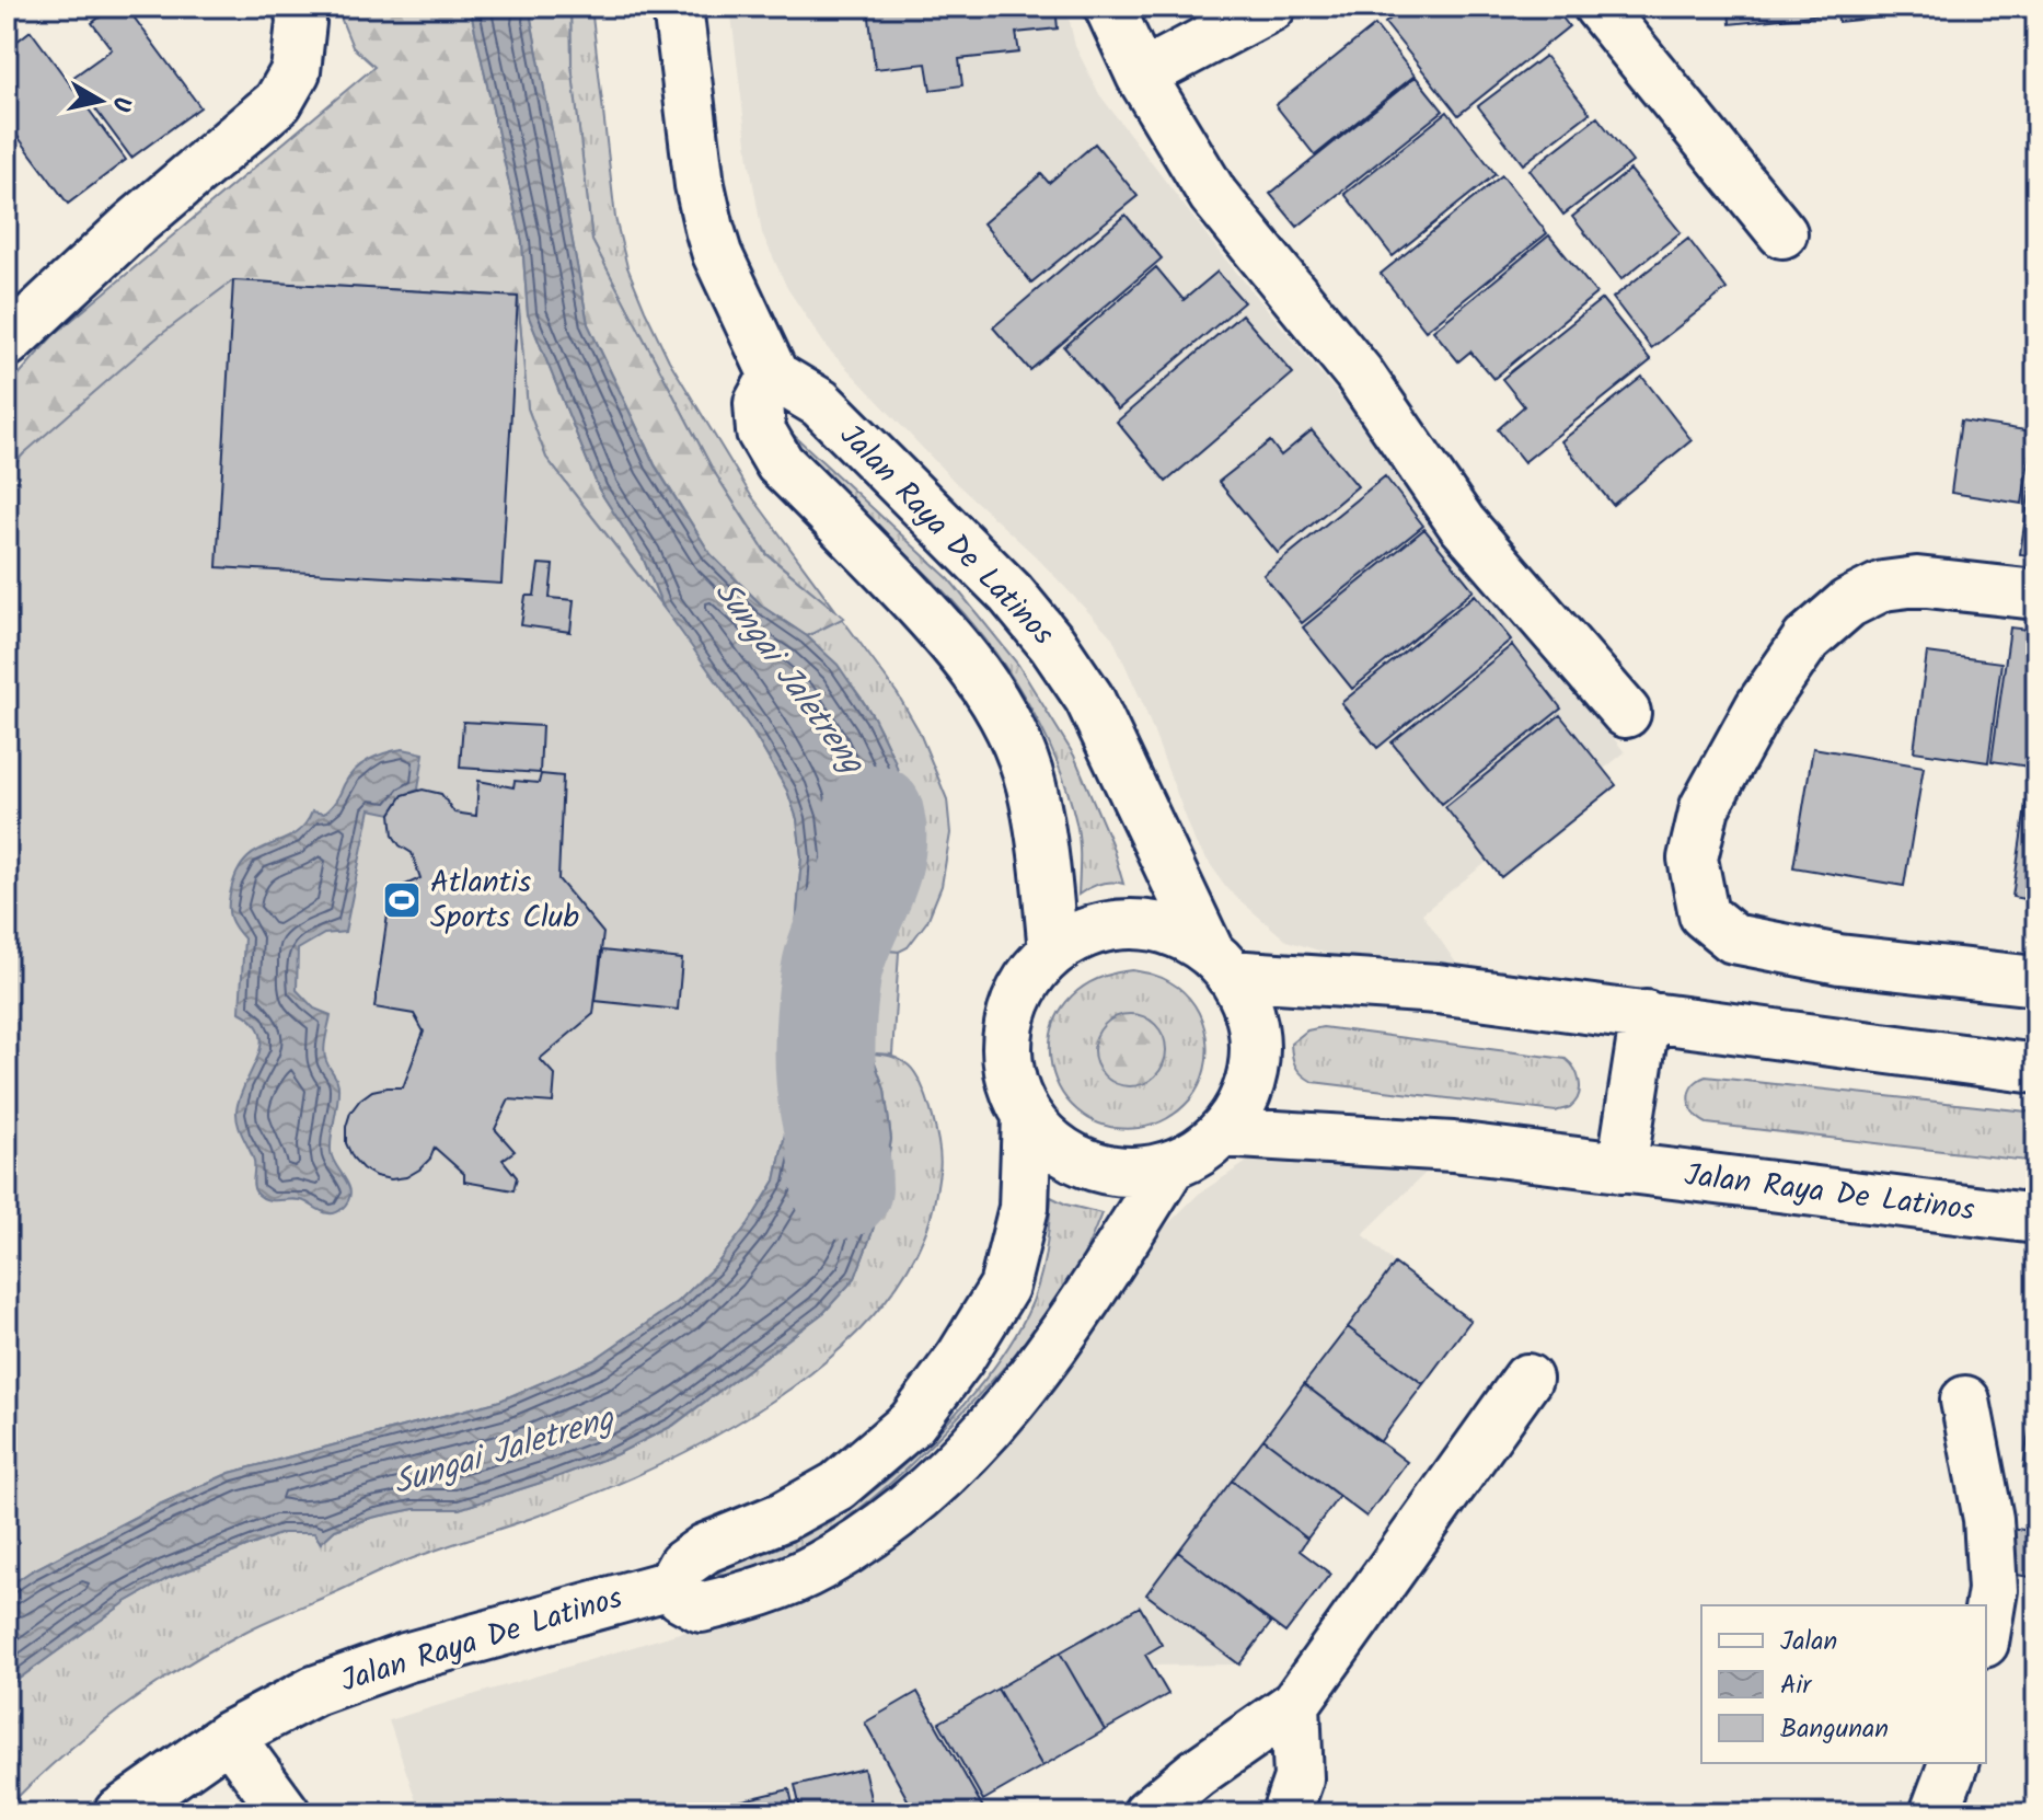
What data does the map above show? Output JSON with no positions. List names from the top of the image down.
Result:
{
  "streets": {
    "street": ["Jalan Raya De Latinos"]
  },
  "water": ["Sungai Jaletreng"],
  "places": {
    "sports": ["Atlantis Sports Club"]
  },
  "legend": ["Jalan", "Air", "Bangunan"],
  "north": "right"
}
